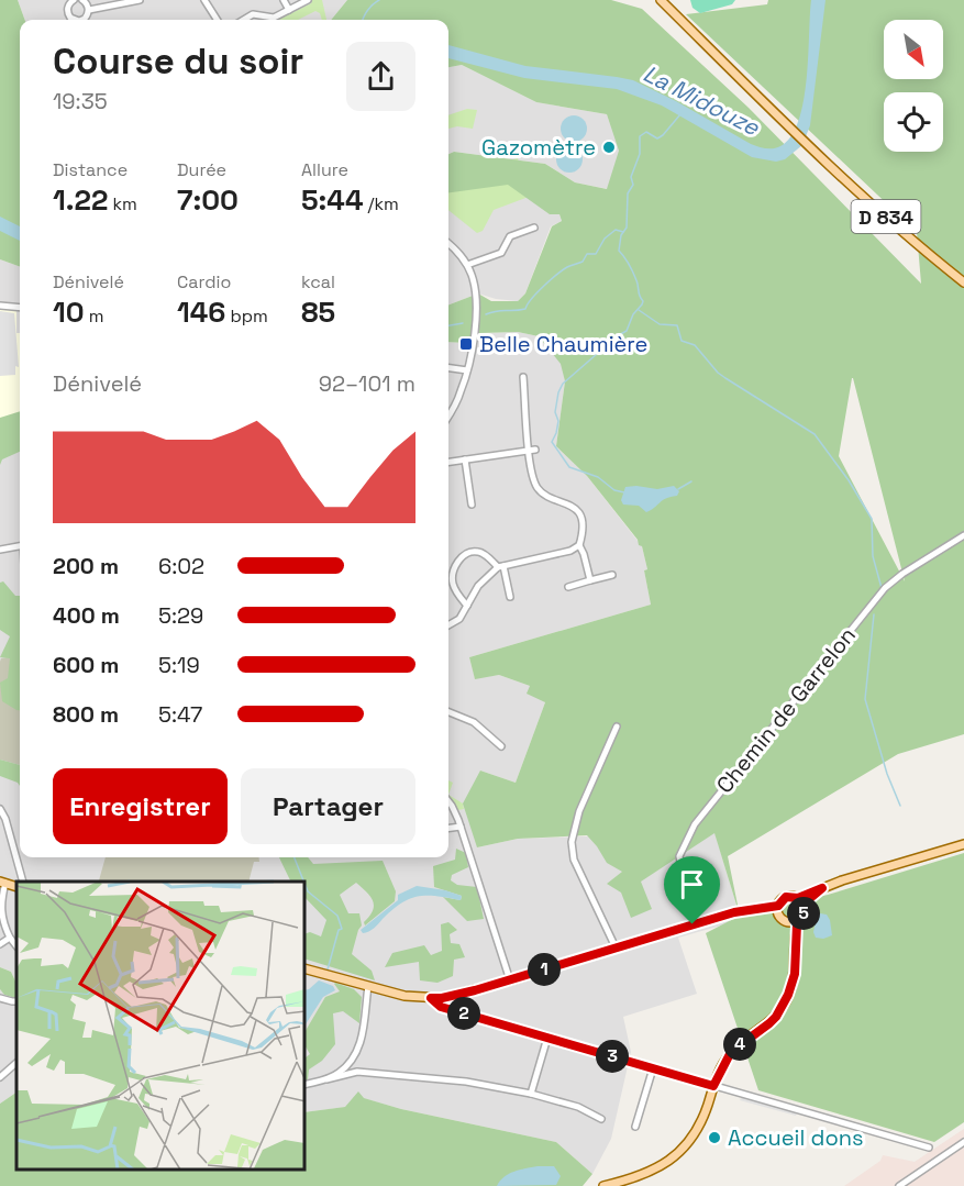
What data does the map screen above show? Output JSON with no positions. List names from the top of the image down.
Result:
{
  "streets": {
    "main road": ["D 834"],
    "street": ["Chemin de Garrelon"]
  },
  "water": ["La Midouze"],
  "places": {
    "other": ["Gazomètre", "Accueil dons"],
    "transit": ["Belle Chaumière"]
  },
  "north": "bottom right",
  "page": {
    "heading": ["Course du soir", "19:35"],
    "stats": [
      ["Distance", "1.22 km"],
      ["Durée", "7:00"],
      ["Allure", "5:44 /km"],
      ["Dénivelé", "10 m"],
      ["Cardio", "146 bpm"],
      ["kcal", "85"]
    ],
    "chart": ["Dénivelé", "92–101 m"],
    "list": [
      {
        "name": "200 m",
        "note": "6:02"
      },
      {
        "name": "400 m",
        "note": "5:29"
      },
      {
        "name": "600 m",
        "note": "5:19"
      },
      {
        "name": "800 m",
        "note": "5:47"
      }
    ],
    "buttons": ["Enregistrer", "Partager"],
    "pins": [
      "5",
      "1",
      "2",
      "4",
      "3"
    ]
  }
}
